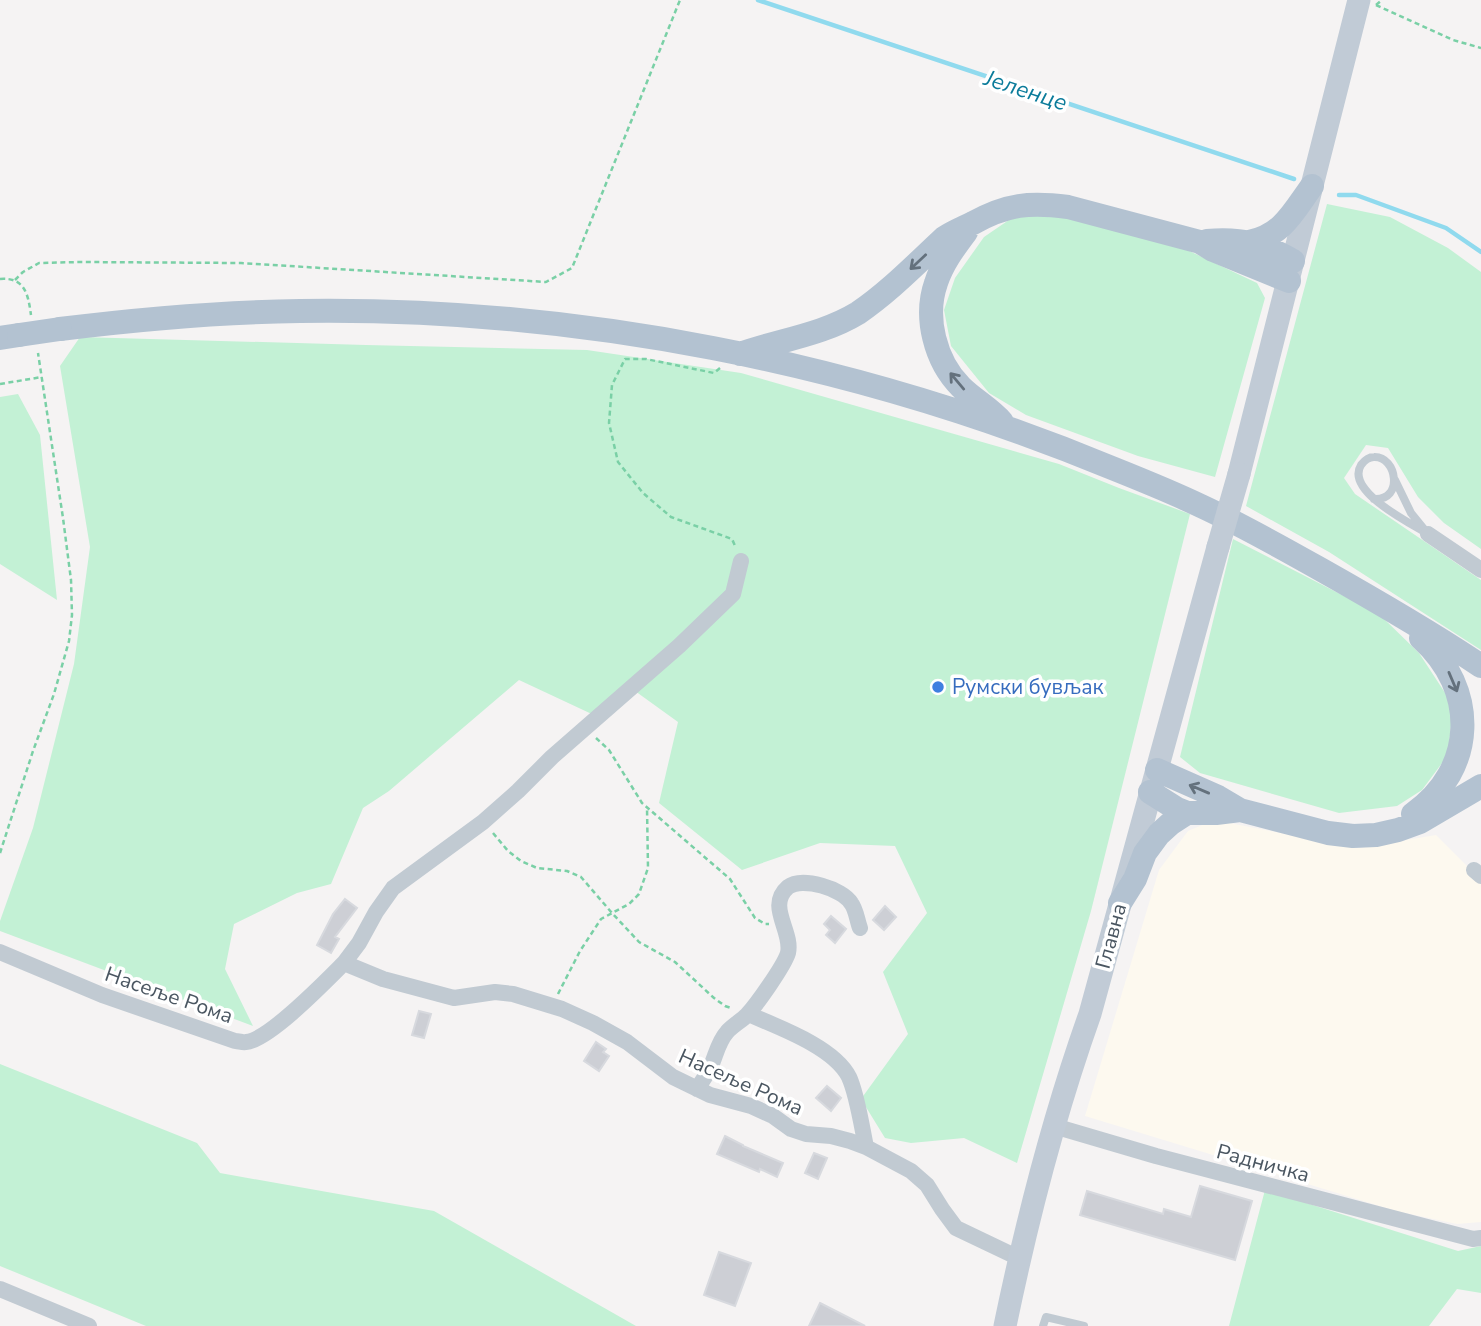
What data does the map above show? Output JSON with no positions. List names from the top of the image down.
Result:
{
  "streets": {
    "main road": ["Главна"],
    "street": ["Насеље Рома", "Радничка"]
  },
  "crossings": [
    ["Главна", "Насеље Рома"],
    ["Главна", "Радничка"]
  ],
  "water": ["Јеленце"],
  "places": ["Румски бувљак"]
}
